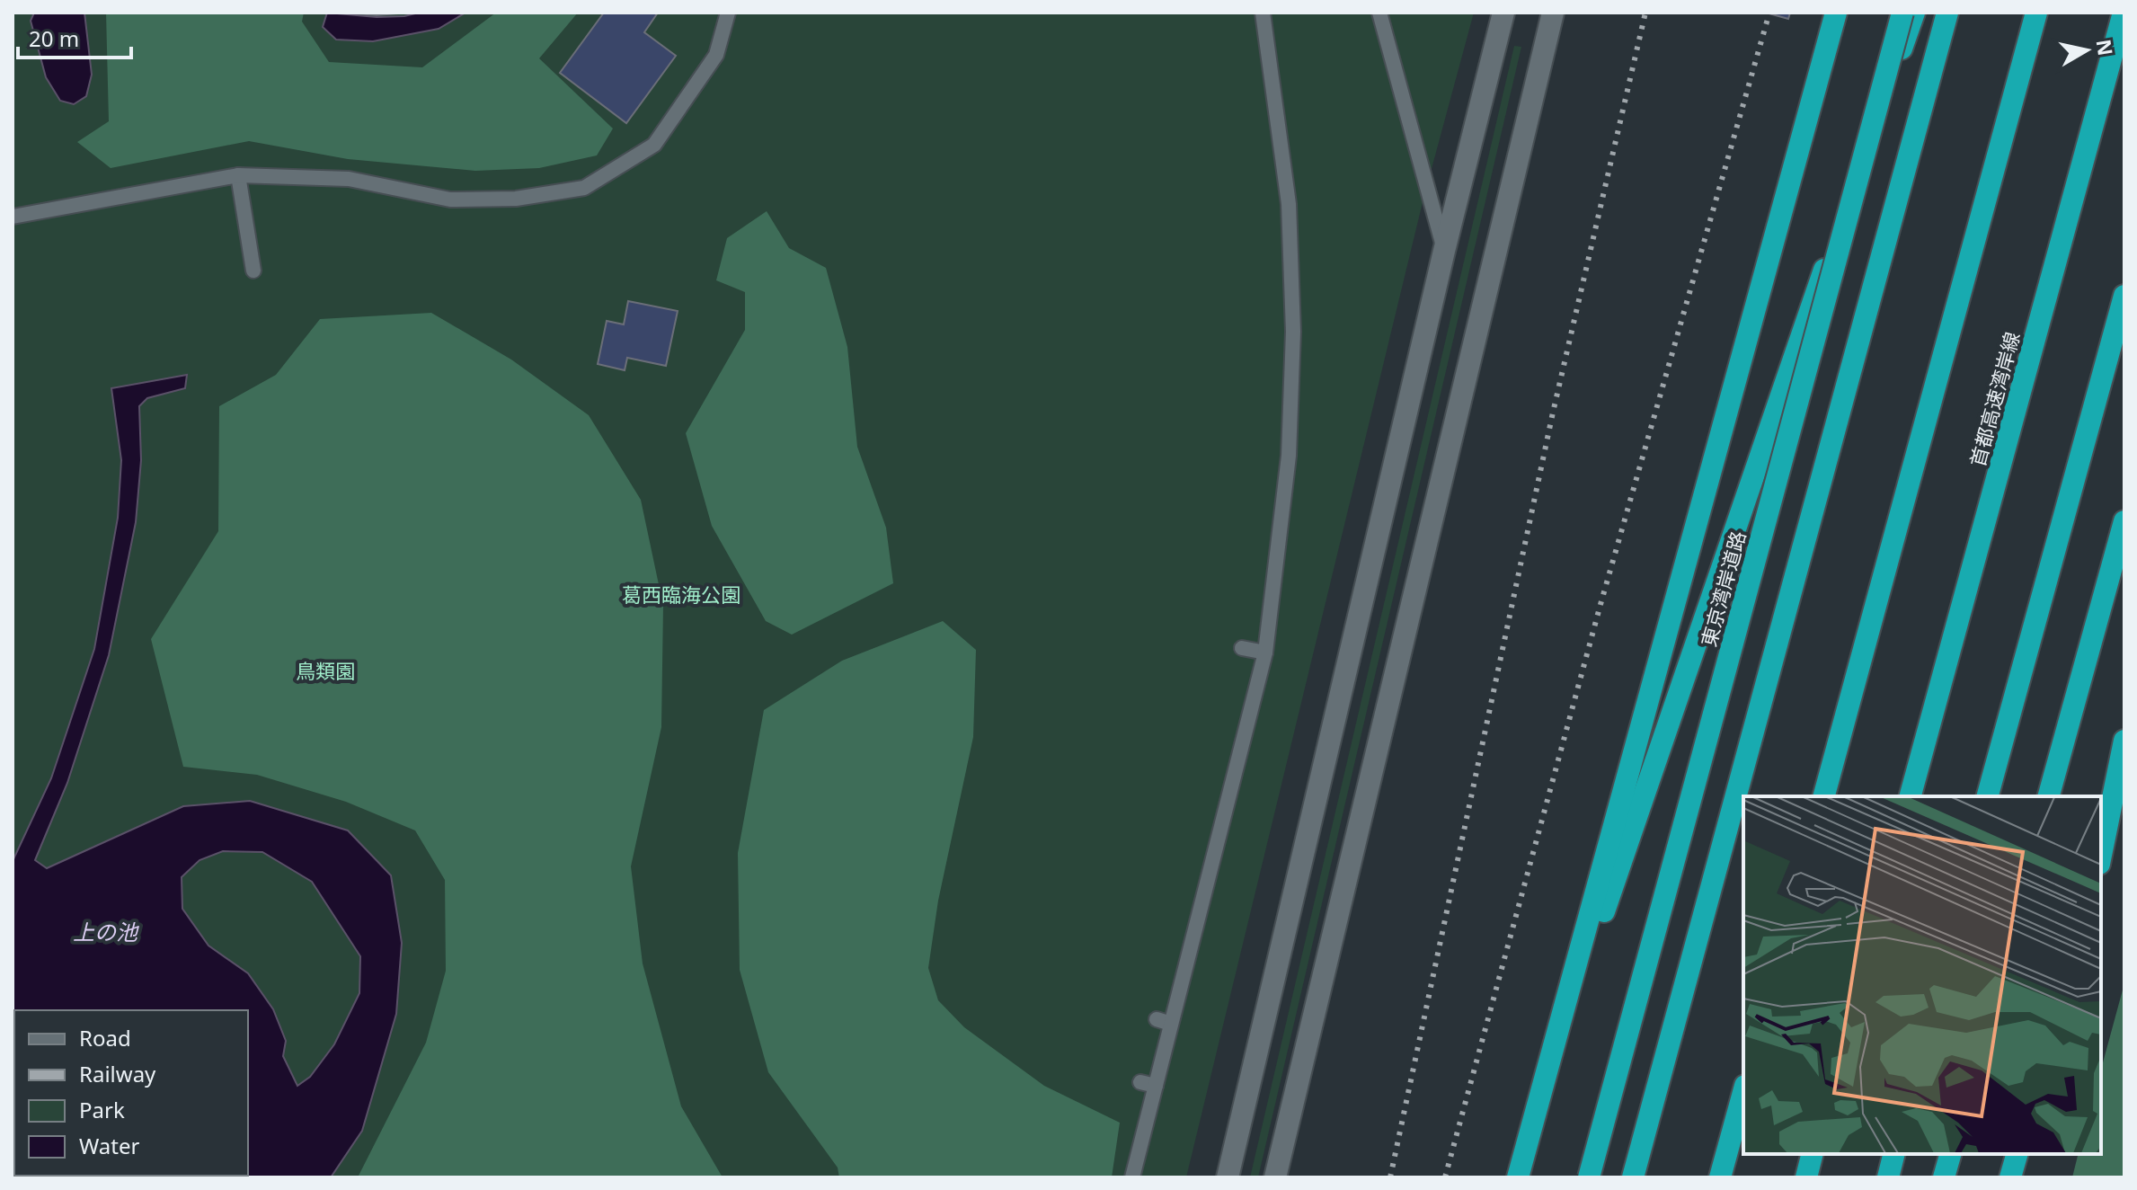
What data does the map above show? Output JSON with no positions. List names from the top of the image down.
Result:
{
  "streets": {
    "highway": ["首都高速湾岸線", "東京湾岸道路"]
  },
  "water": ["上の池"],
  "parks": ["葛西臨海公園", "鳥類園"],
  "legend": [
    "Road",
    "Railway",
    "Park",
    "Water"
  ],
  "scale_bar": "20 m",
  "north": "right"
}
